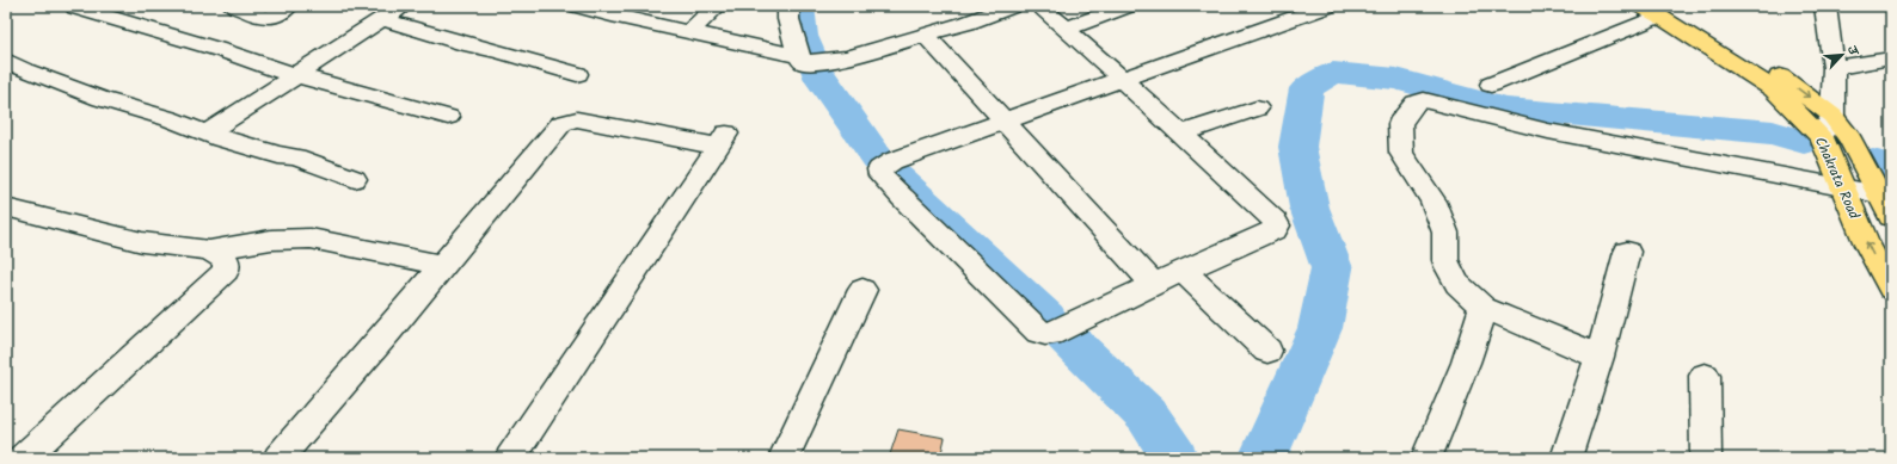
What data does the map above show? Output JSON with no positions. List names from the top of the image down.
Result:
{
  "streets": {
    "main road": ["Chakrata Road"]
  },
  "north": "top right"
}
